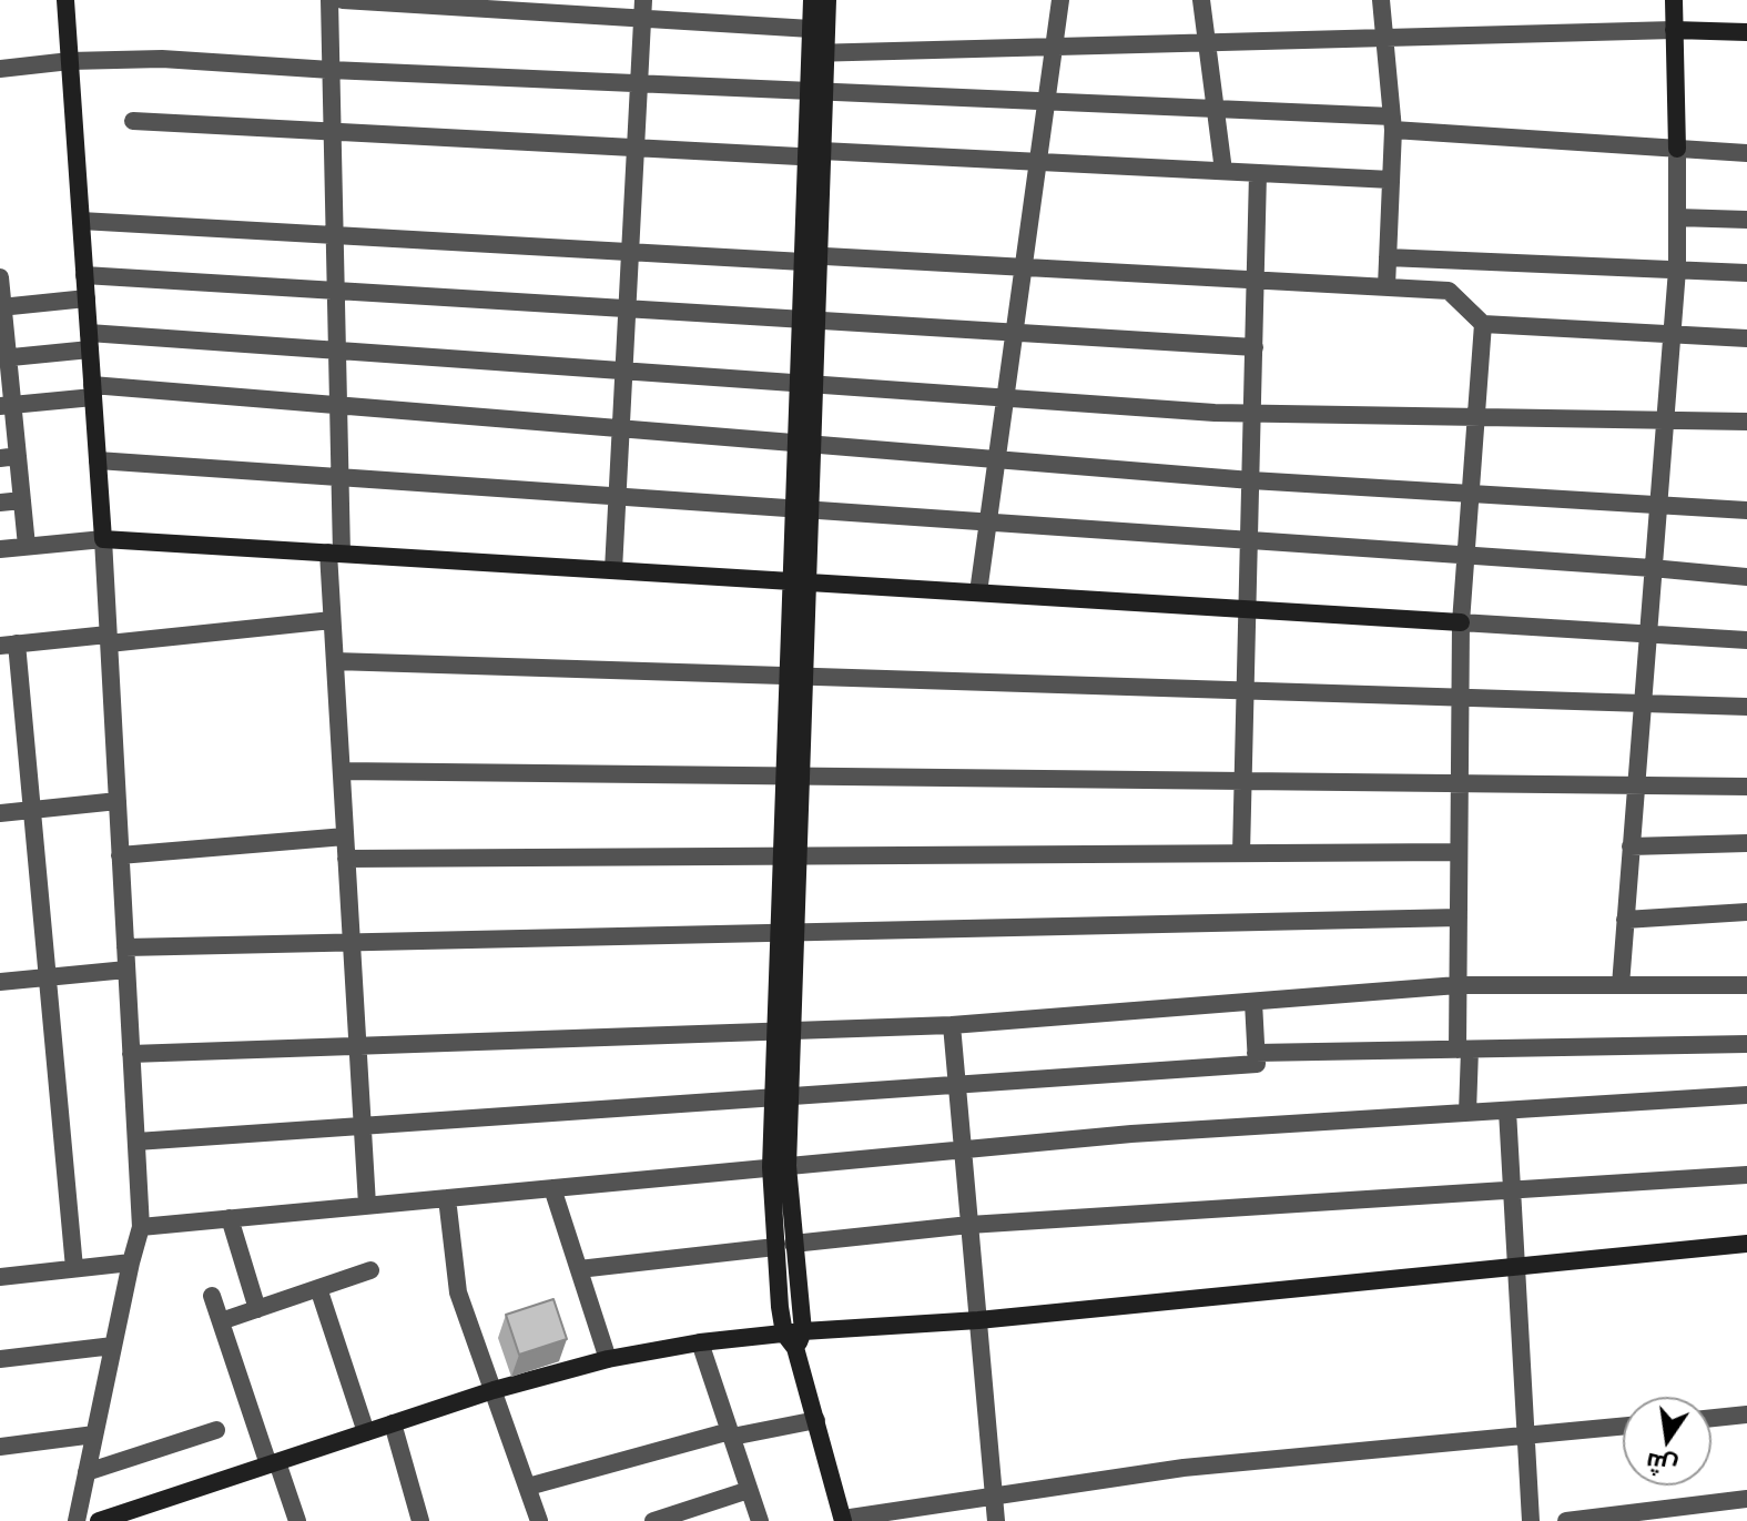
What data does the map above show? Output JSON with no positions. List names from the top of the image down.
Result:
{
  "north": "bottom"
}
